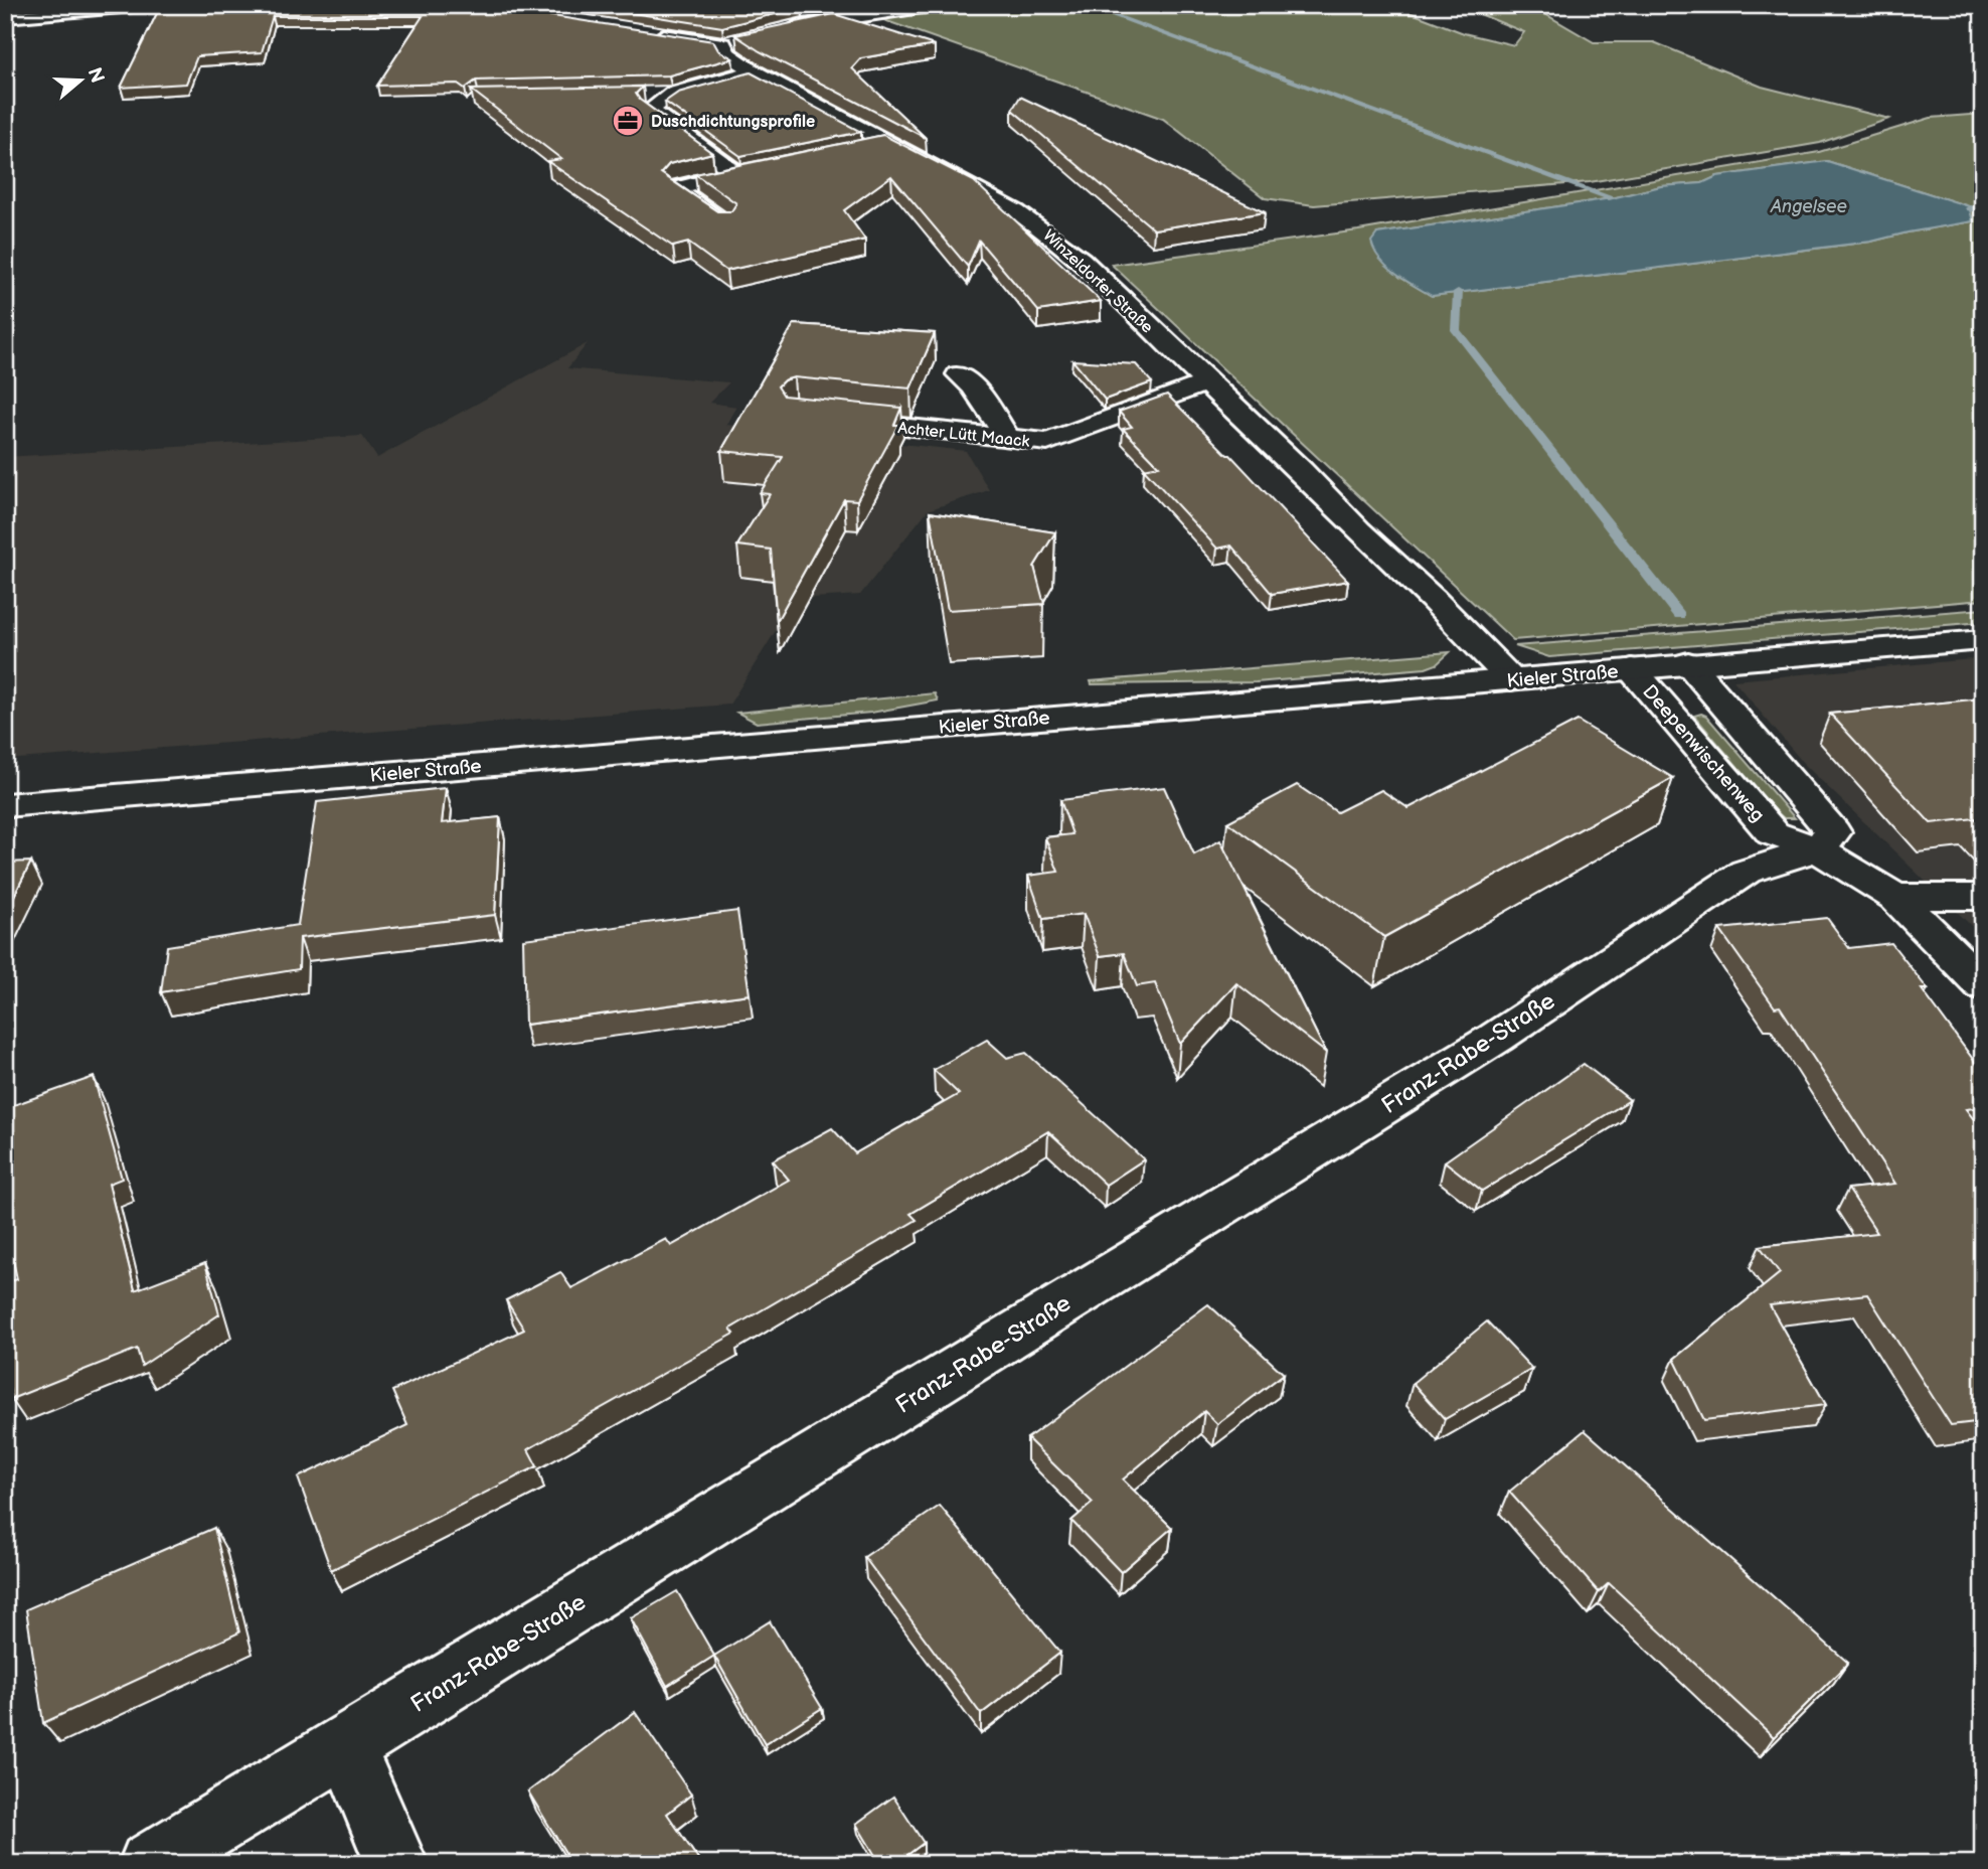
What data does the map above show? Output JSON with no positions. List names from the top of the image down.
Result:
{
  "streets": {
    "street": [
      "Winzeldorfer Straße",
      "Achter Lütt Maack",
      "Kieler Straße",
      "Deepenwischenweg",
      "Franz-Rabe-Straße"
    ]
  },
  "crossings": [
    ["Winzeldorfer Straße", "Achter Lütt Maack"],
    ["Winzeldorfer Straße", "Kieler Straße"],
    ["Kieler Straße", "Deepenwischenweg"],
    ["Deepenwischenweg", "Franz-Rabe-Straße"]
  ],
  "water": ["Angelsee"],
  "places": {
    "office": ["Duschdichtungsprofile"]
  },
  "north": "right"
}
